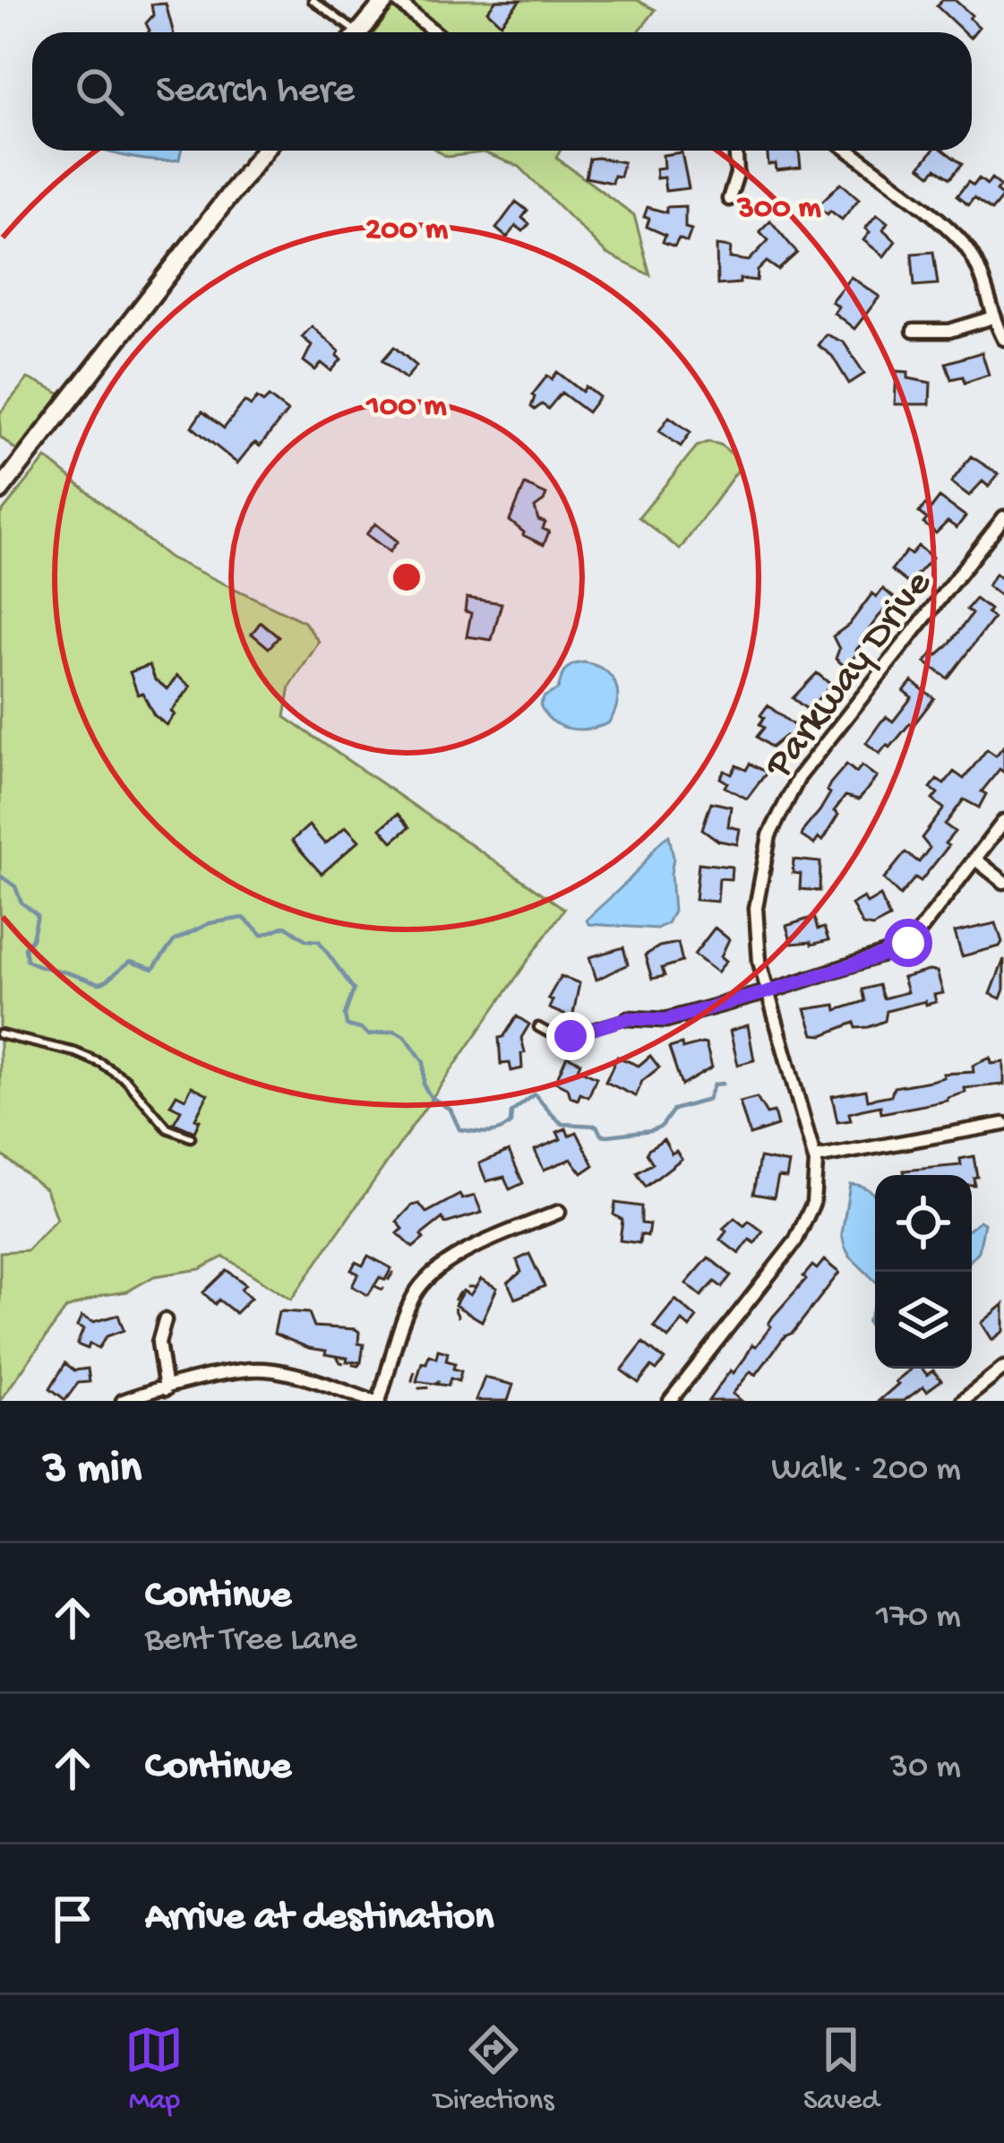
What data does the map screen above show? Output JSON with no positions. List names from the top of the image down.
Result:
{
  "streets": {
    "street": ["Parkway Drive"]
  },
  "page": {
    "search": "Search here",
    "heading": ["3 min", "Walk · 200 m"],
    "list": [
      ["Continue", "Bent Tree Lane", "170 m"],
      ["Continue", "30 m"],
      "Arrive at destination"
    ],
    "nav": ["Map", "Directions", "Saved"]
  },
  "rings": ["300 m", "200 m", "100 m"]
}
